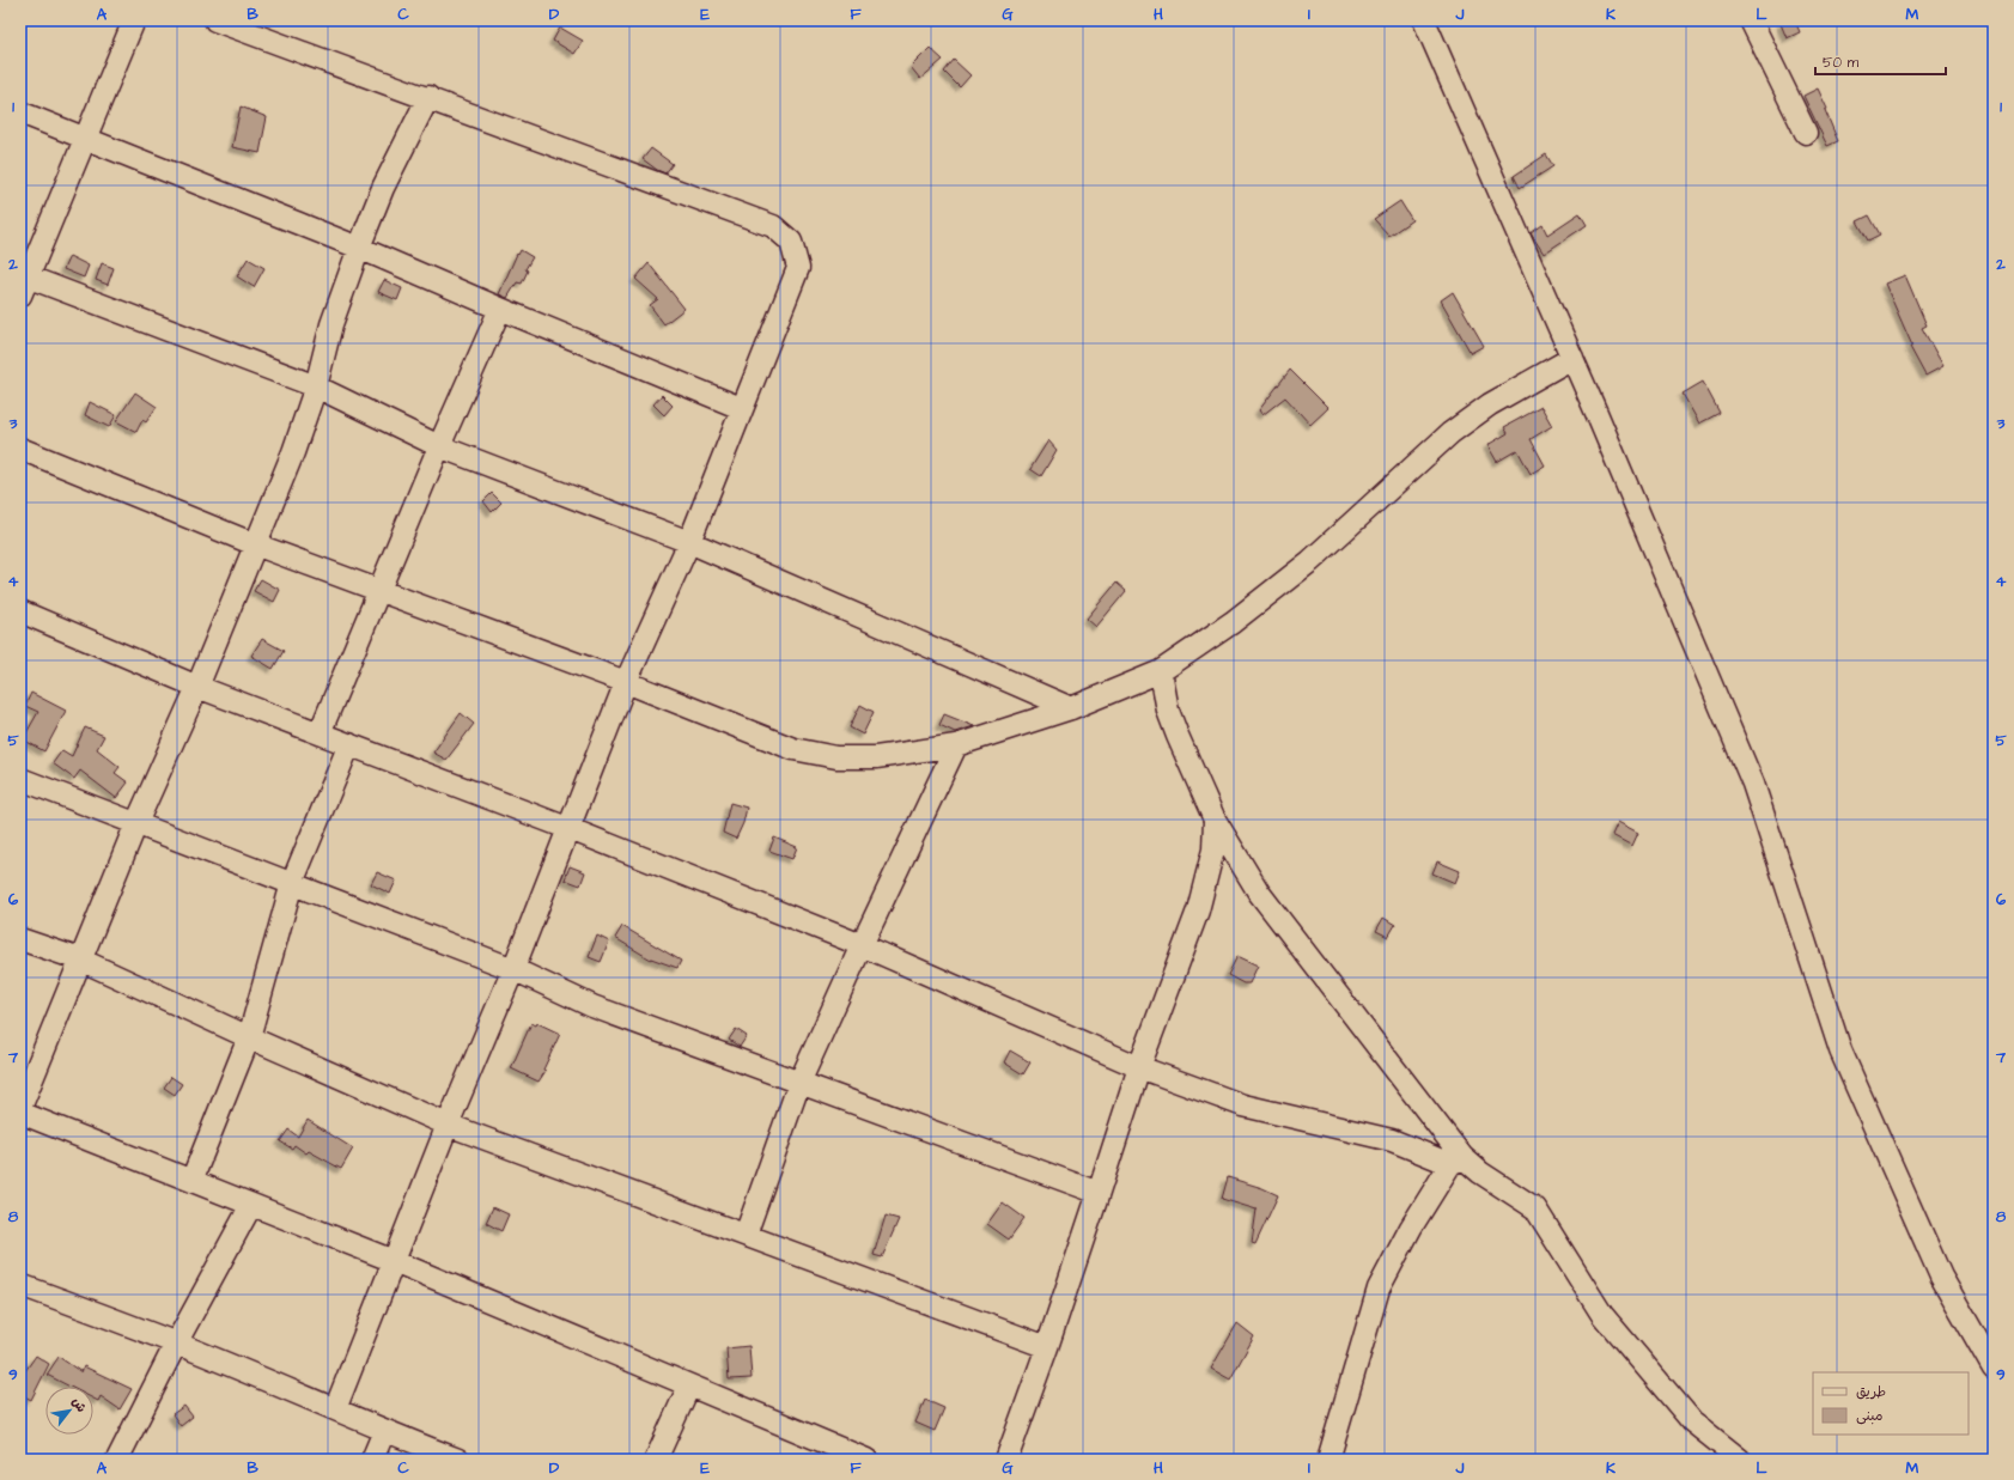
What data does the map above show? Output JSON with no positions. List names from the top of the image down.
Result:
{
  "legend": ["طريق", "مبنى"],
  "scale_bar": "50 m",
  "north": "top right",
  "grid": {
    "columns": [
      "A",
      "B",
      "C",
      "D",
      "E",
      "F",
      "G",
      "H",
      "I",
      "J",
      "K",
      "L",
      "M"
    ],
    "rows": [
      "1",
      "2",
      "3",
      "4",
      "5",
      "6",
      "7",
      "8",
      "9"
    ]
  }
}
